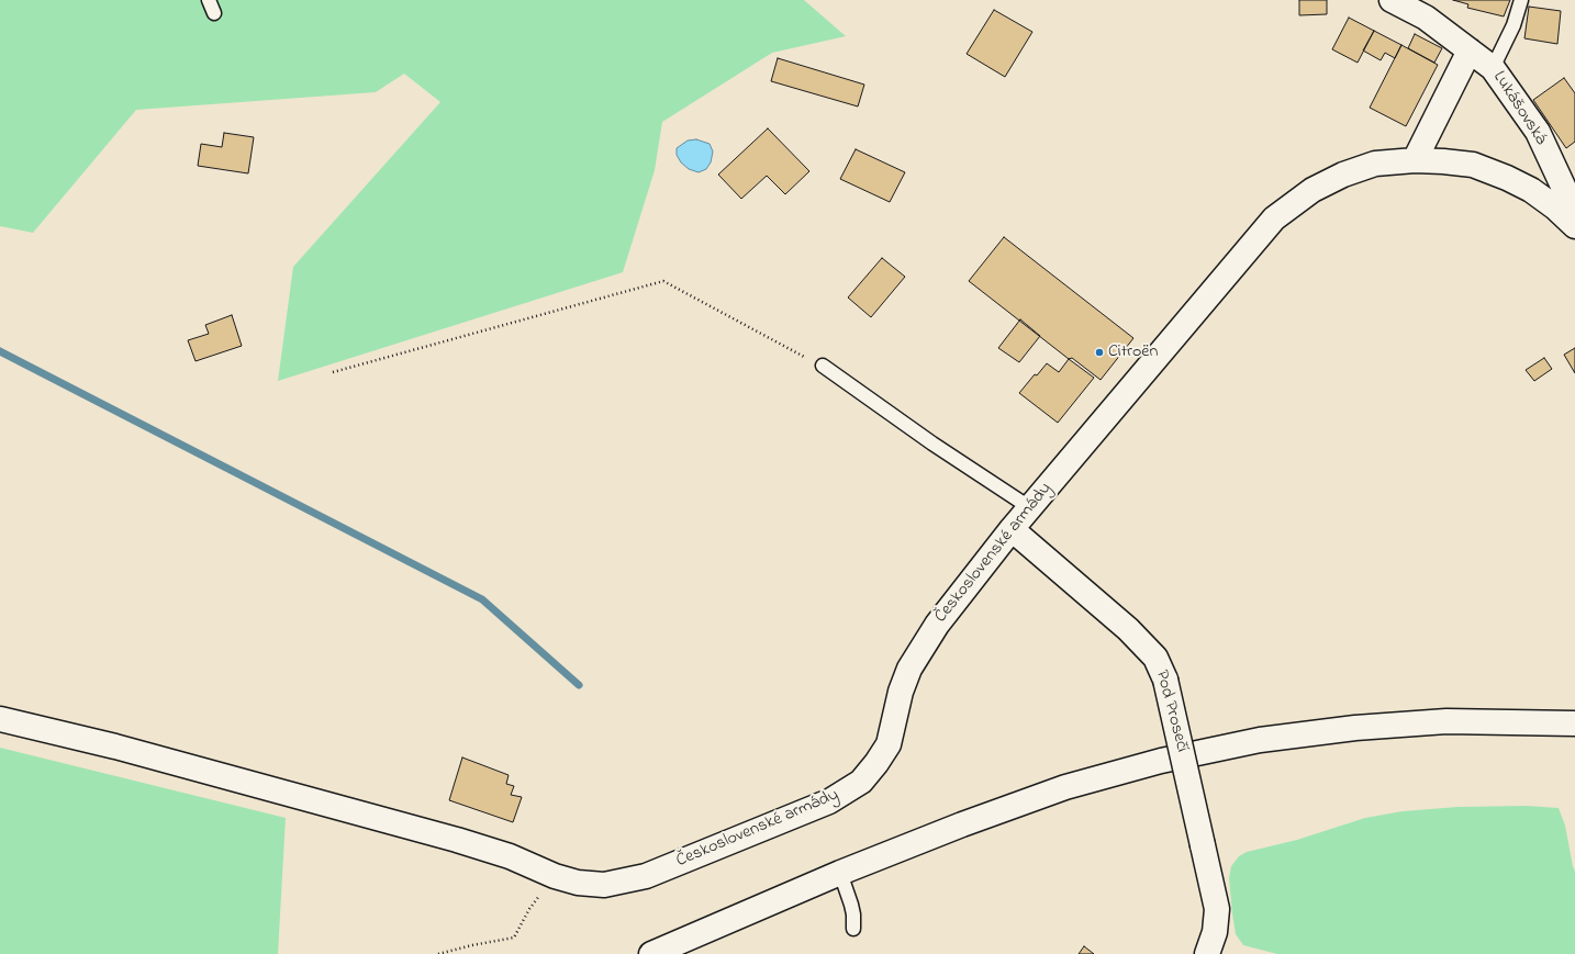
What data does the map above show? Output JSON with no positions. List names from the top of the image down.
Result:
{
  "streets": {
    "street": ["Lukášovská", "Československé armády", "Pod Prosečí"]
  },
  "crossings": [
    ["Československé armády", "Pod Prosečí"]
  ],
  "places": ["Citroën"]
}
